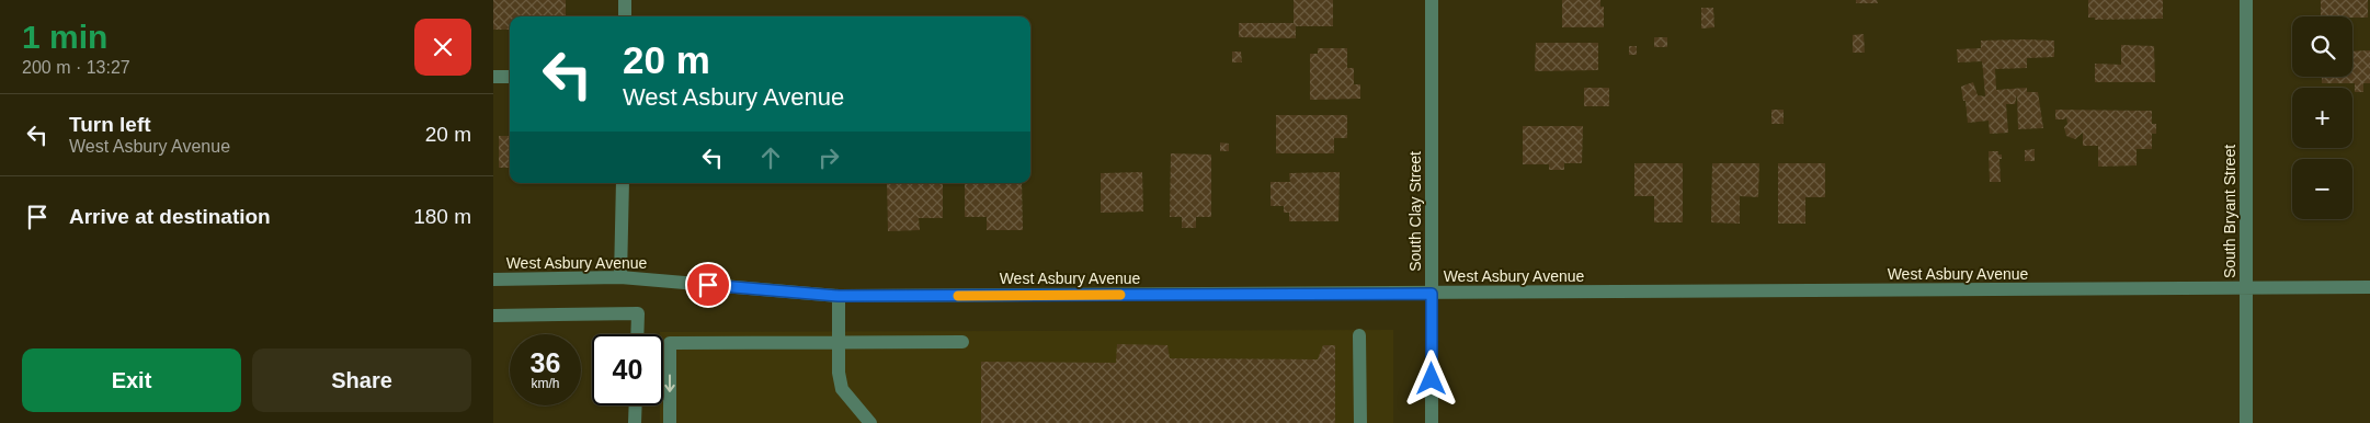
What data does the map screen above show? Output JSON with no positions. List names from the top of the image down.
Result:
{
  "streets": {
    "street": ["South Clay Street", "South Bryant Street", "West Asbury Avenue"]
  },
  "crossings": [
    ["South Clay Street", "West Asbury Avenue"],
    ["South Bryant Street", "West Asbury Avenue"]
  ],
  "page": {
    "heading": ["1 min", "200 m · 13:27"],
    "map_buttons": ["+", "−"],
    "turn": ["20 m", "West Asbury Avenue"],
    "list": [
      {
        "name": "Turn left",
        "note": "West Asbury Avenue",
        "value": "20 m"
      },
      {
        "name": "Arrive at destination",
        "value": "180 m"
      }
    ],
    "speed": "36 km/h",
    "limit": "40",
    "buttons": ["Exit", "Share"]
  }
}
